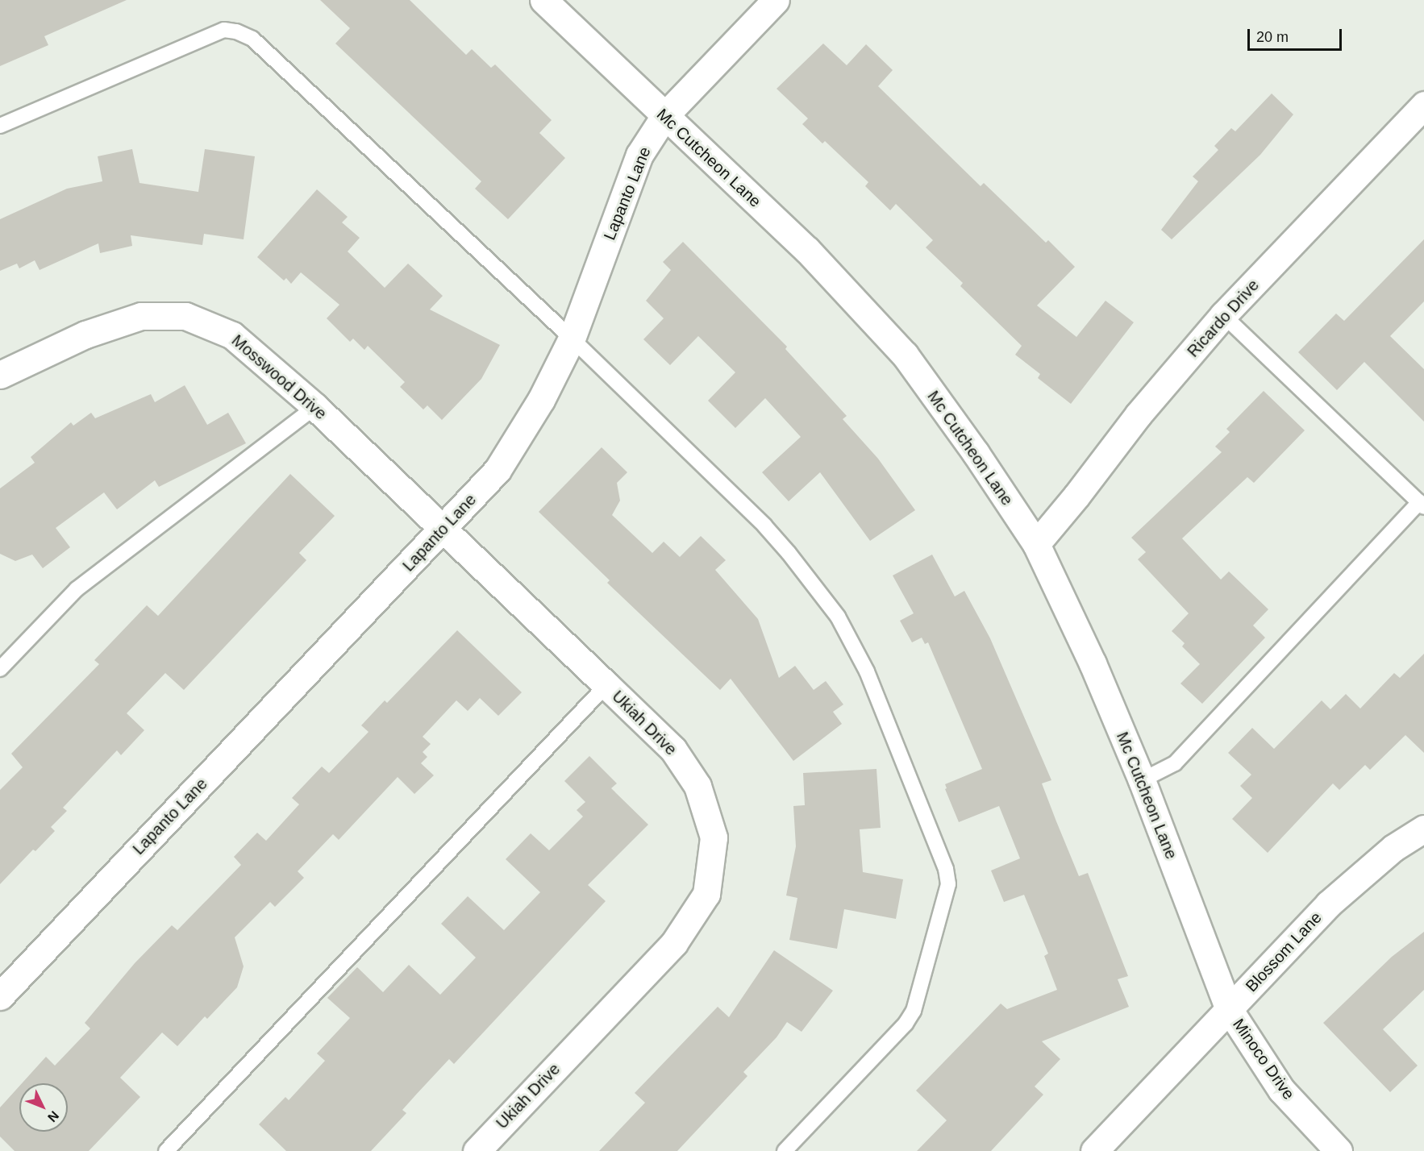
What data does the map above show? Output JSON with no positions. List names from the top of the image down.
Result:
{
  "streets": {
    "street": [
      "Mc Cutcheon Lane",
      "Lapanto Lane",
      "Ricardo Drive",
      "Mosswood Drive",
      "Ukiah Drive",
      "Blossom Lane",
      "Minoco Drive"
    ]
  },
  "crossings": [
    ["Mc Cutcheon Lane", "Lapanto Lane"],
    ["Mc Cutcheon Lane", "Ricardo Drive"],
    ["Mc Cutcheon Lane", "Blossom Lane"],
    ["Mc Cutcheon Lane", "Minoco Drive"],
    ["Lapanto Lane", "Mosswood Drive"],
    ["Lapanto Lane", "Ukiah Drive"],
    ["Mosswood Drive", "Ukiah Drive"],
    ["Blossom Lane", "Minoco Drive"]
  ],
  "scale_bar": "20 m",
  "north": "bottom right"
}
